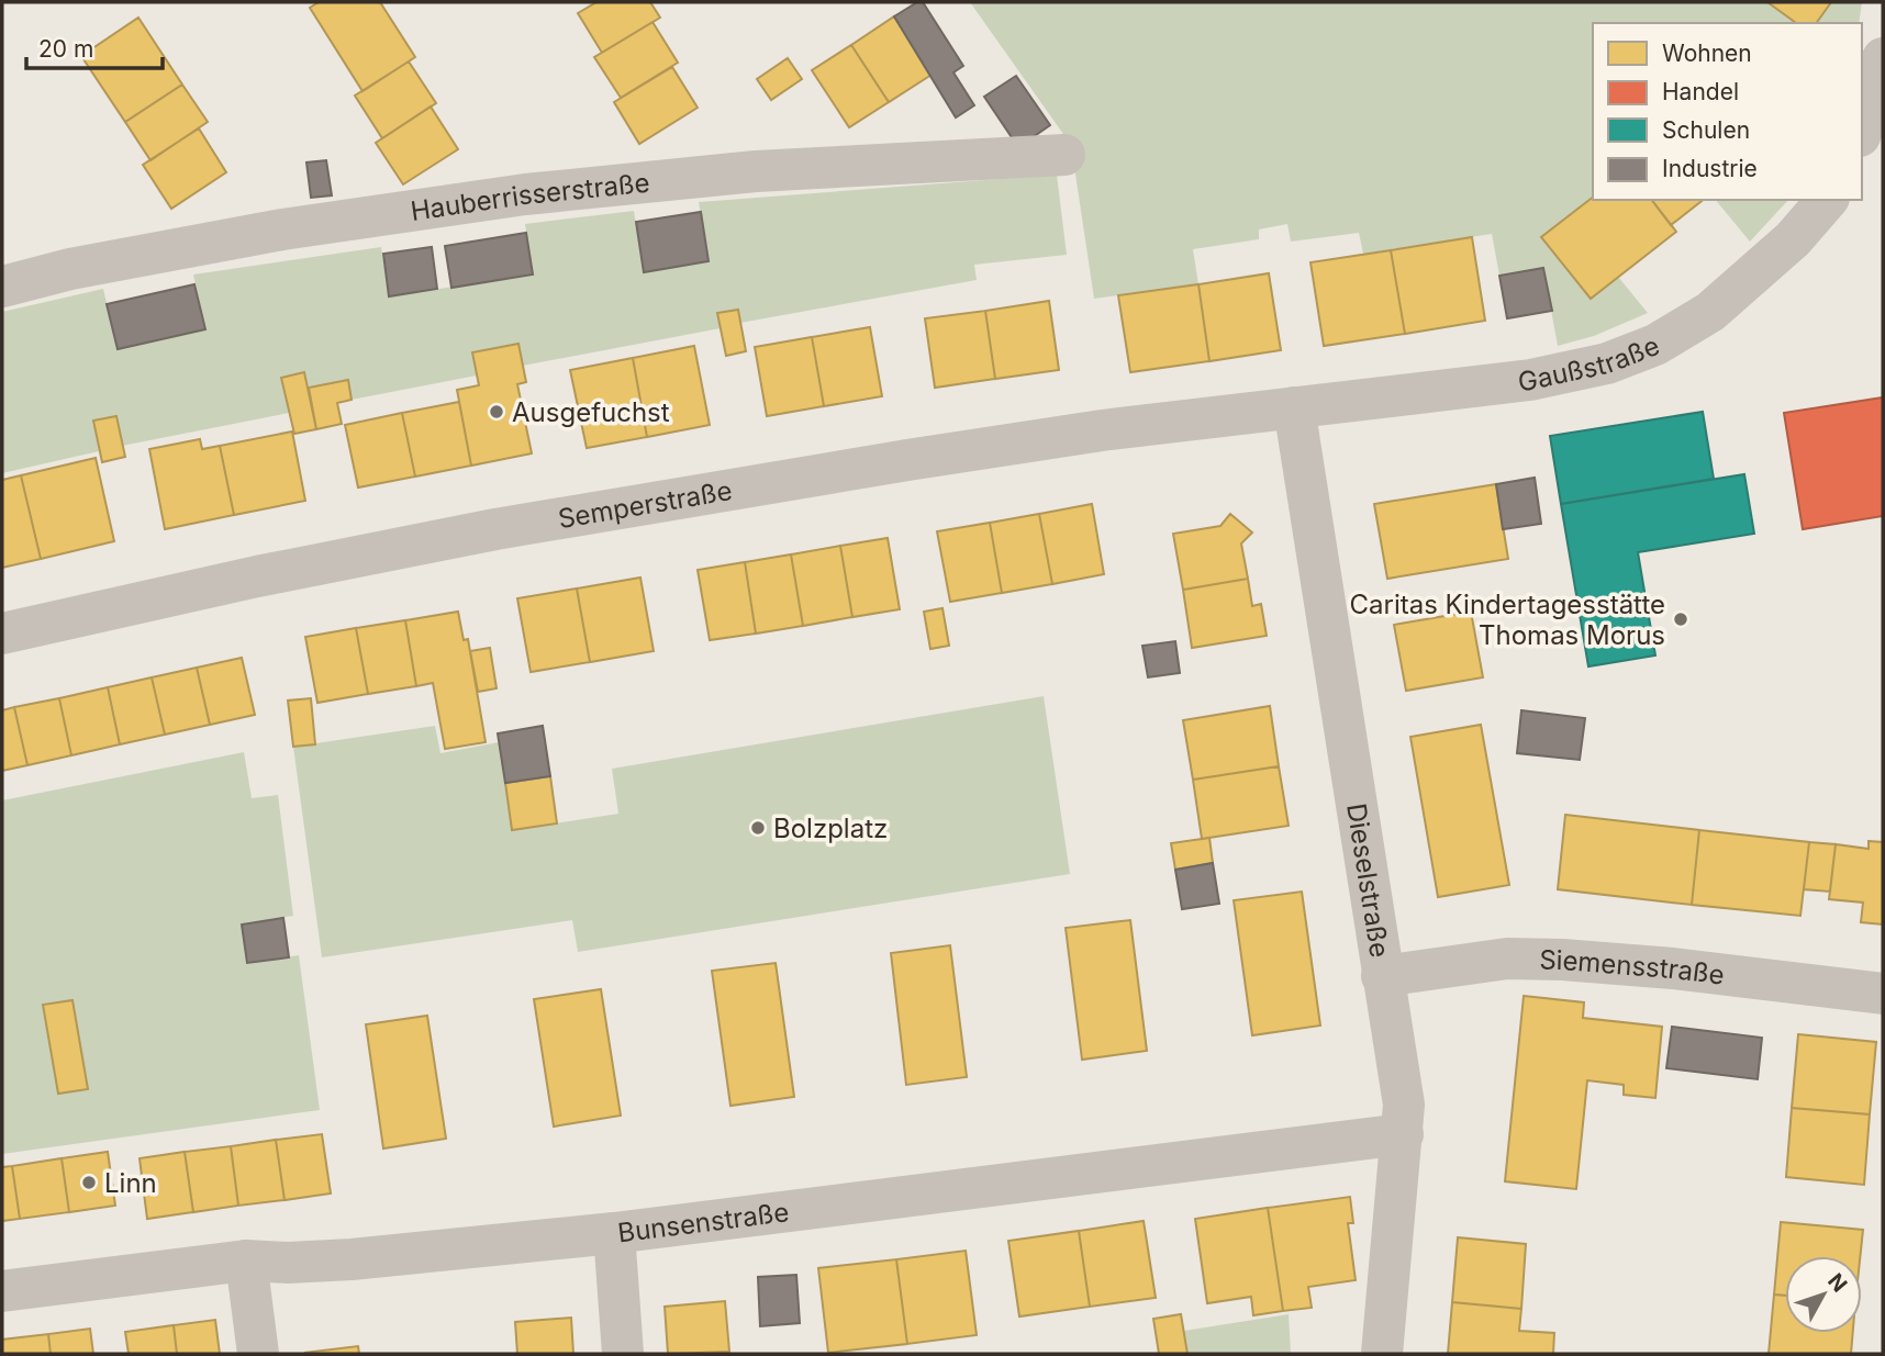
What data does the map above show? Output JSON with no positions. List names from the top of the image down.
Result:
{
  "streets": {
    "street": [
      "Hauberrisserstraße",
      "Gaußstraße",
      "Semperstraße",
      "Dieselstraße",
      "Siemensstraße",
      "Bunsenstraße"
    ]
  },
  "crossings": [
    ["Gaußstraße", "Semperstraße"],
    ["Gaußstraße", "Dieselstraße"],
    ["Semperstraße", "Dieselstraße"],
    ["Dieselstraße", "Siemensstraße"],
    ["Dieselstraße", "Bunsenstraße"]
  ],
  "places": [
    "Ausgefuchst",
    "Caritas Kindertagesstätte Thomas Morus",
    "Bolzplatz",
    "Linn"
  ],
  "legend": [
    "Wohnen",
    "Handel",
    "Schulen",
    "Industrie"
  ],
  "scale_bar": "20 m",
  "north": "top right"
}
